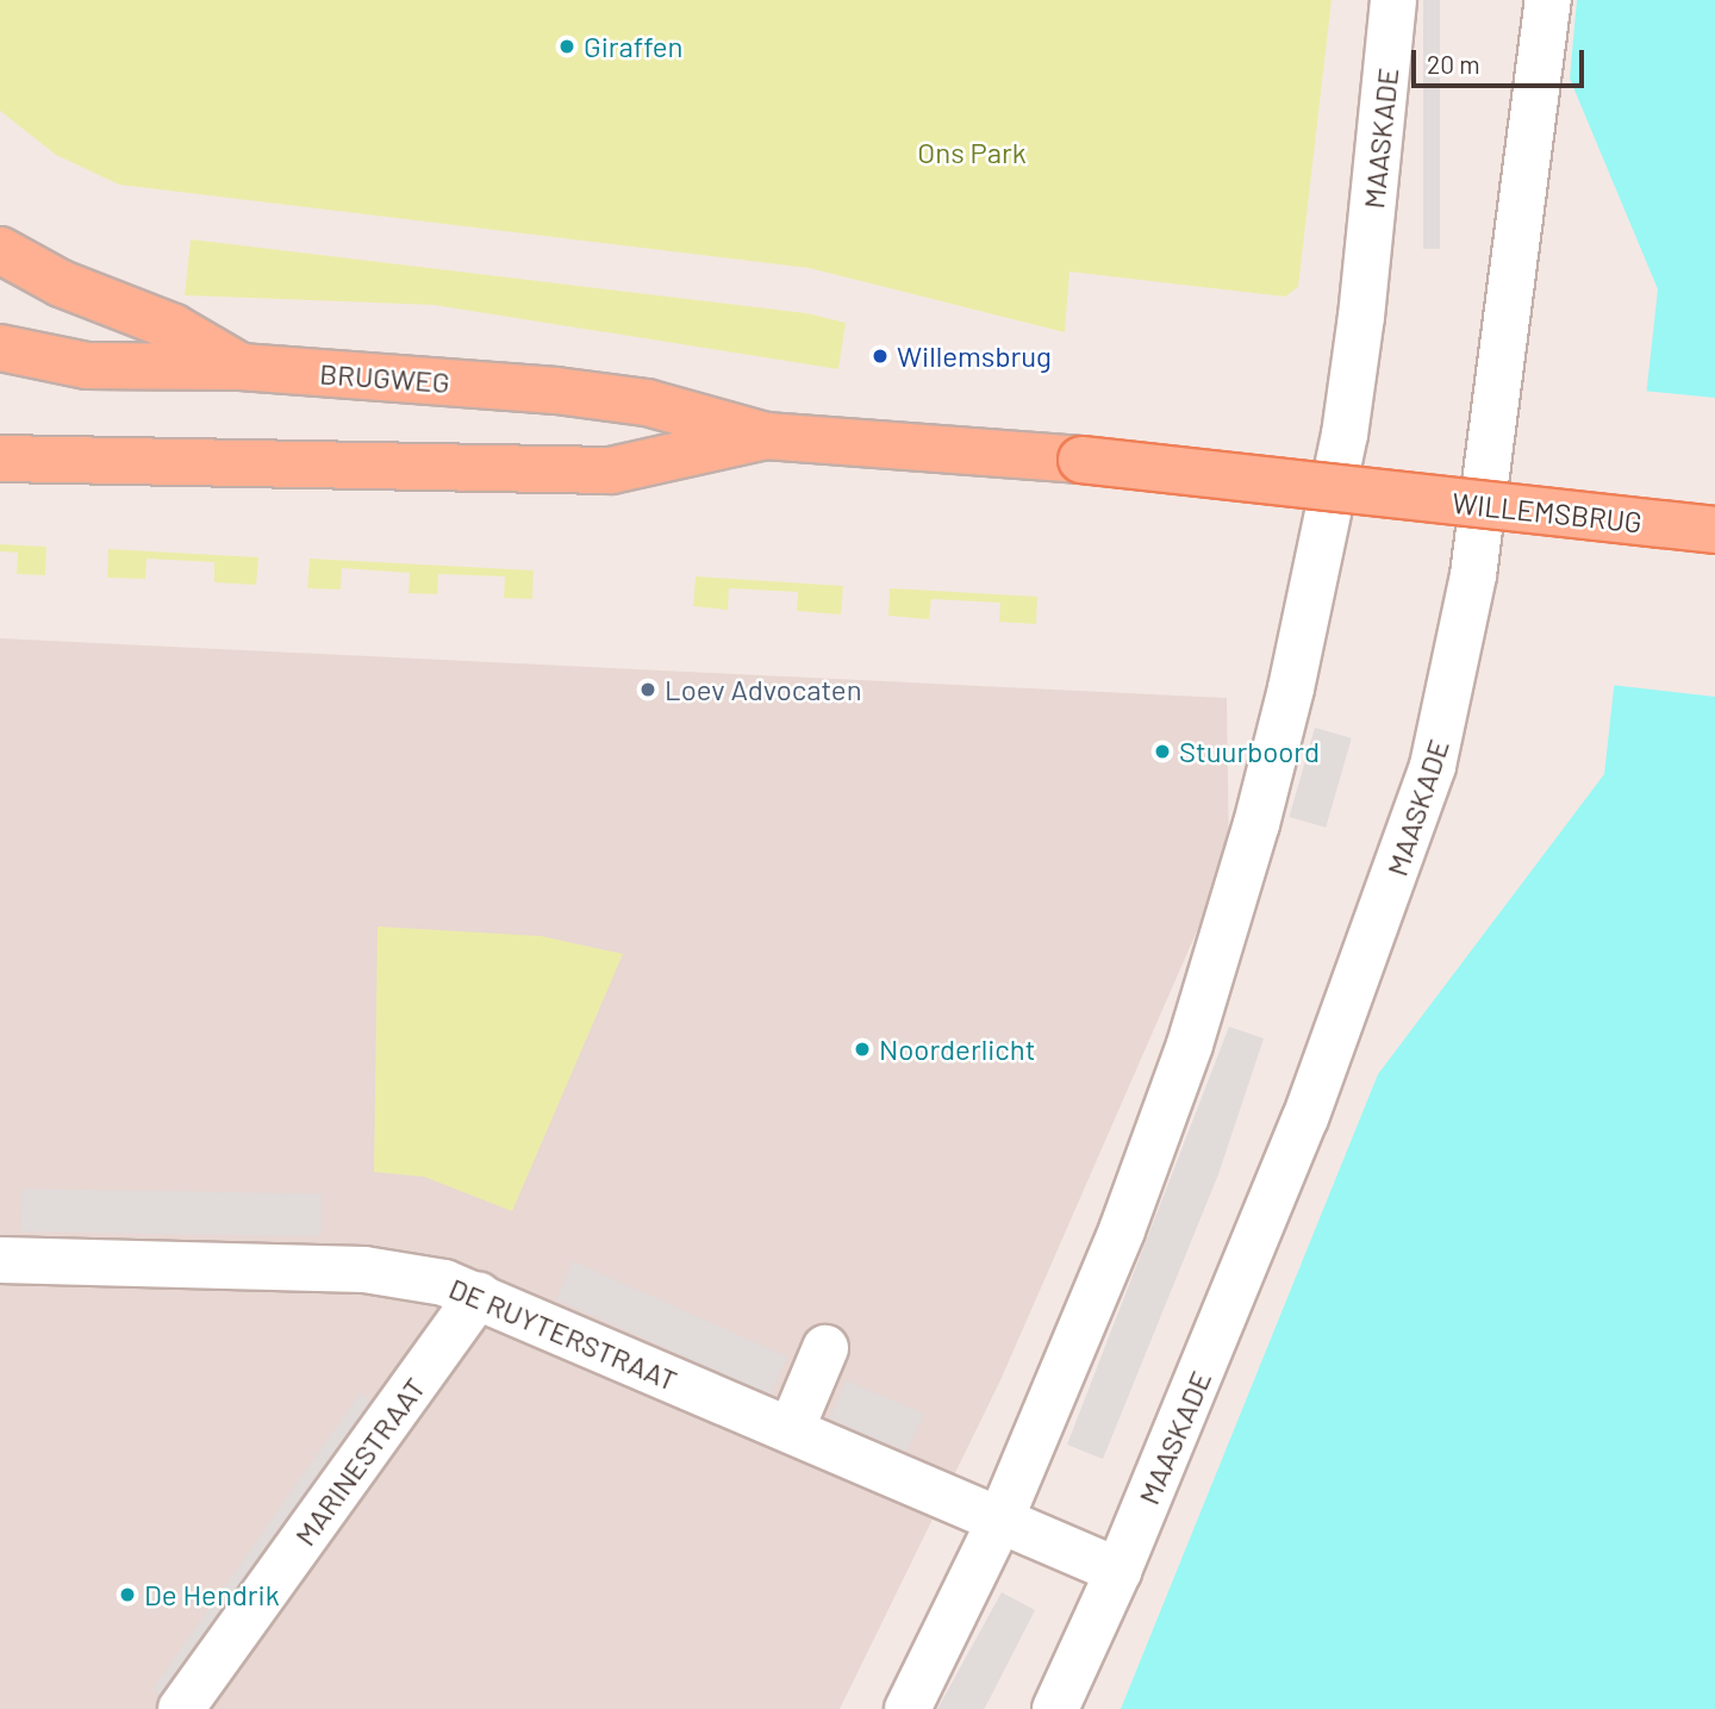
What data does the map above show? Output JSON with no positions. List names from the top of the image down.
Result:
{
  "streets": {
    "main road": ["BRUGWEG", "WILLEMSBRUG"],
    "street": ["MAASKADE", "DE RUYTERSTRAAT", "MARINESTRAAT"]
  },
  "crossings": [
    ["MAASKADE", "DE RUYTERSTRAAT"],
    ["BRUGWEG", "WILLEMSBRUG"],
    ["DE RUYTERSTRAAT", "MARINESTRAAT"]
  ],
  "parks": ["Ons Park"],
  "places": [
    "Giraffen",
    "Willemsbrug",
    "Loev Advocaten",
    "Stuurboord",
    "Noorderlicht",
    "De Hendrik"
  ],
  "scale_bar": "20 m"
}
